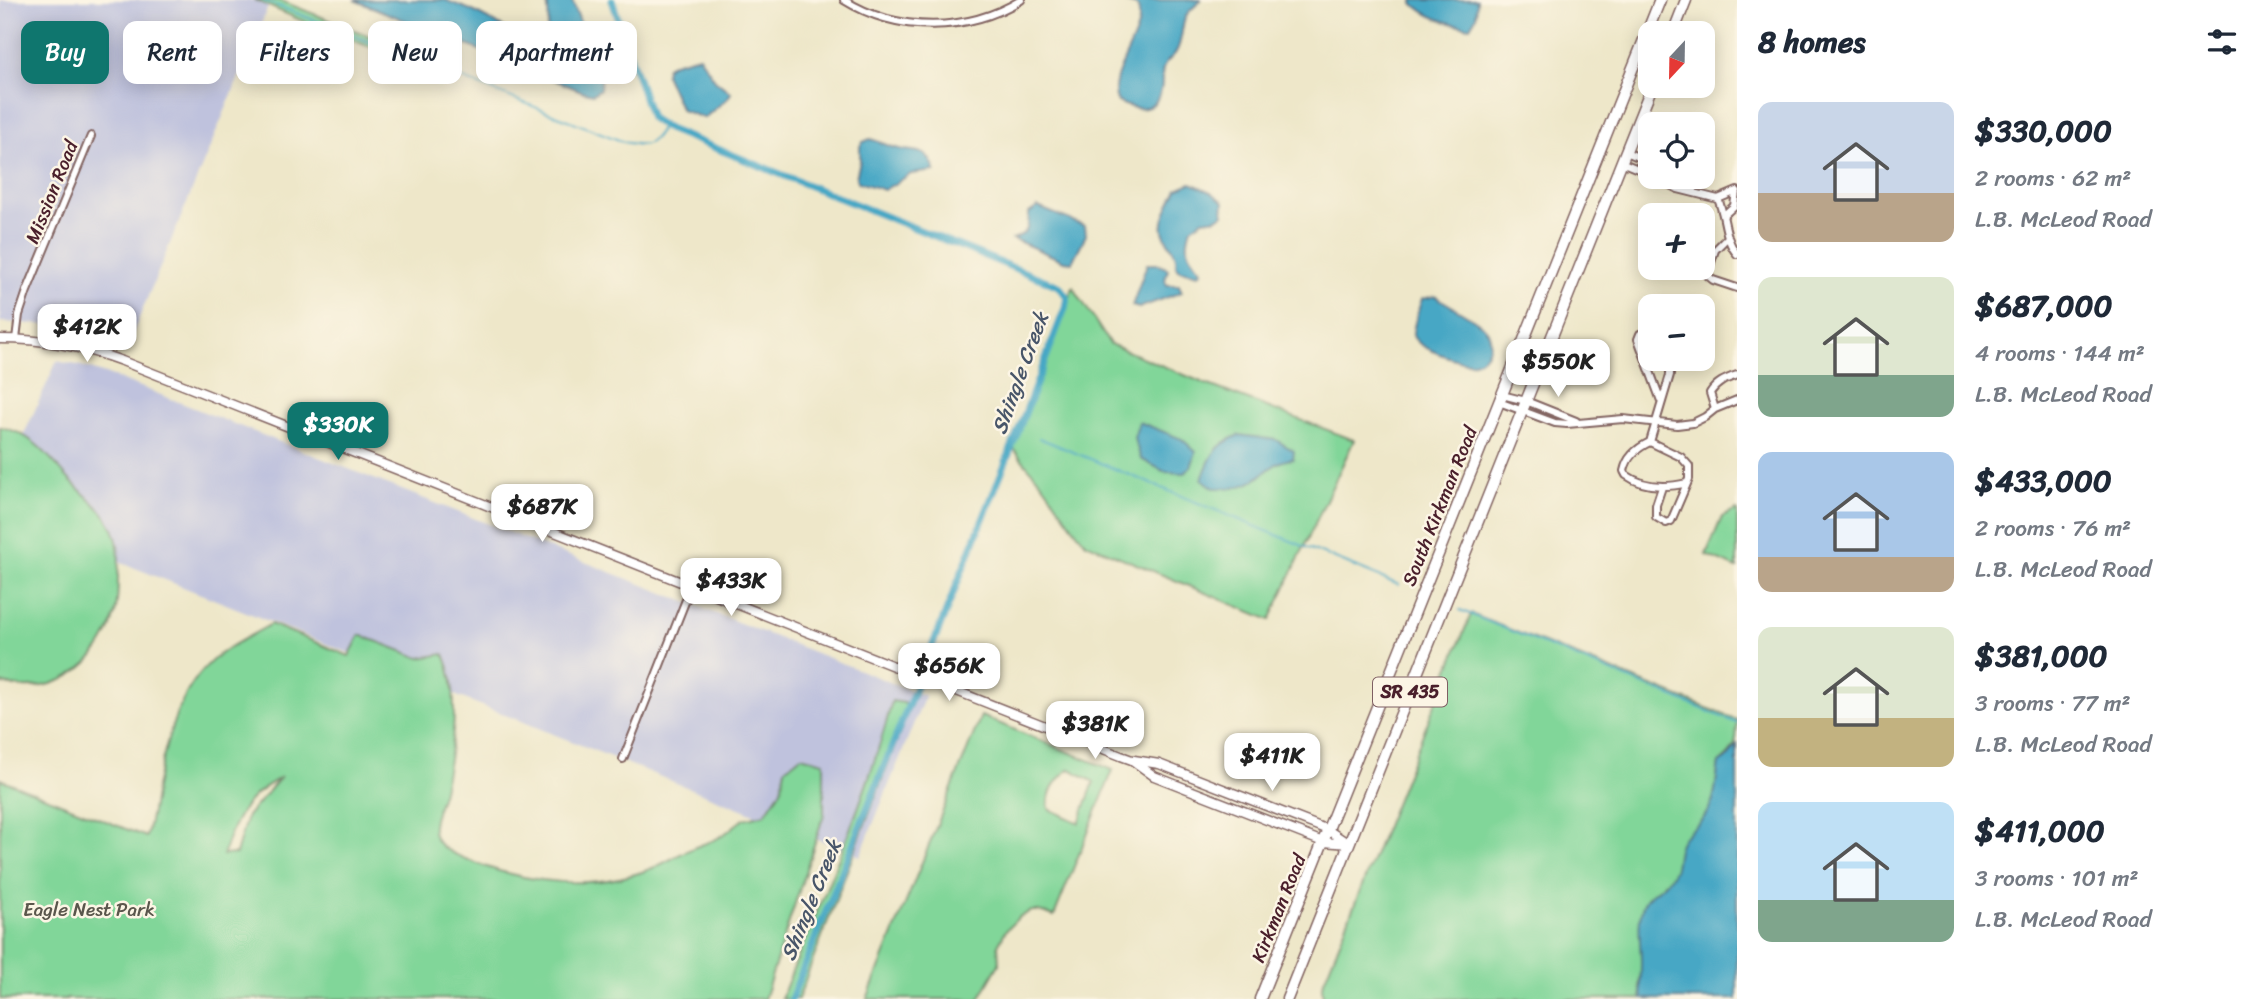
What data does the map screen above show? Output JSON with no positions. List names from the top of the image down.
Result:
{
  "streets": {
    "main road": ["South Kirkman Road", "SR 435", "Kirkman Road"],
    "street": ["Mission Road"]
  },
  "crossings": [
    ["South Kirkman Road", "Kirkman Road"]
  ],
  "water": ["Shingle Creek"],
  "parks": ["Eagle Nest Park"],
  "north": "bottom",
  "page": {
    "heading": "8 homes",
    "map_buttons": ["+", "−"],
    "chip": [
      "Buy",
      "Rent",
      "Filters",
      "New",
      "Apartment"
    ],
    "list": [
      {
        "name": "$330,000",
        "note": "2 rooms · 62 m² · L.B. McLeod Road"
      },
      {
        "name": "$687,000",
        "note": "4 rooms · 144 m² · L.B. McLeod Road"
      },
      {
        "name": "$433,000",
        "note": "2 rooms · 76 m² · L.B. McLeod Road"
      },
      {
        "name": "$381,000",
        "note": "3 rooms · 77 m² · L.B. McLeod Road"
      },
      {
        "name": "$411,000",
        "note": "3 rooms · 101 m² · L.B. McLeod Road"
      }
    ],
    "price": [
      "$412K",
      "$550K",
      "$330K",
      "$687K",
      "$433K",
      "$656K",
      "$381K",
      "$411K"
    ]
  }
}
